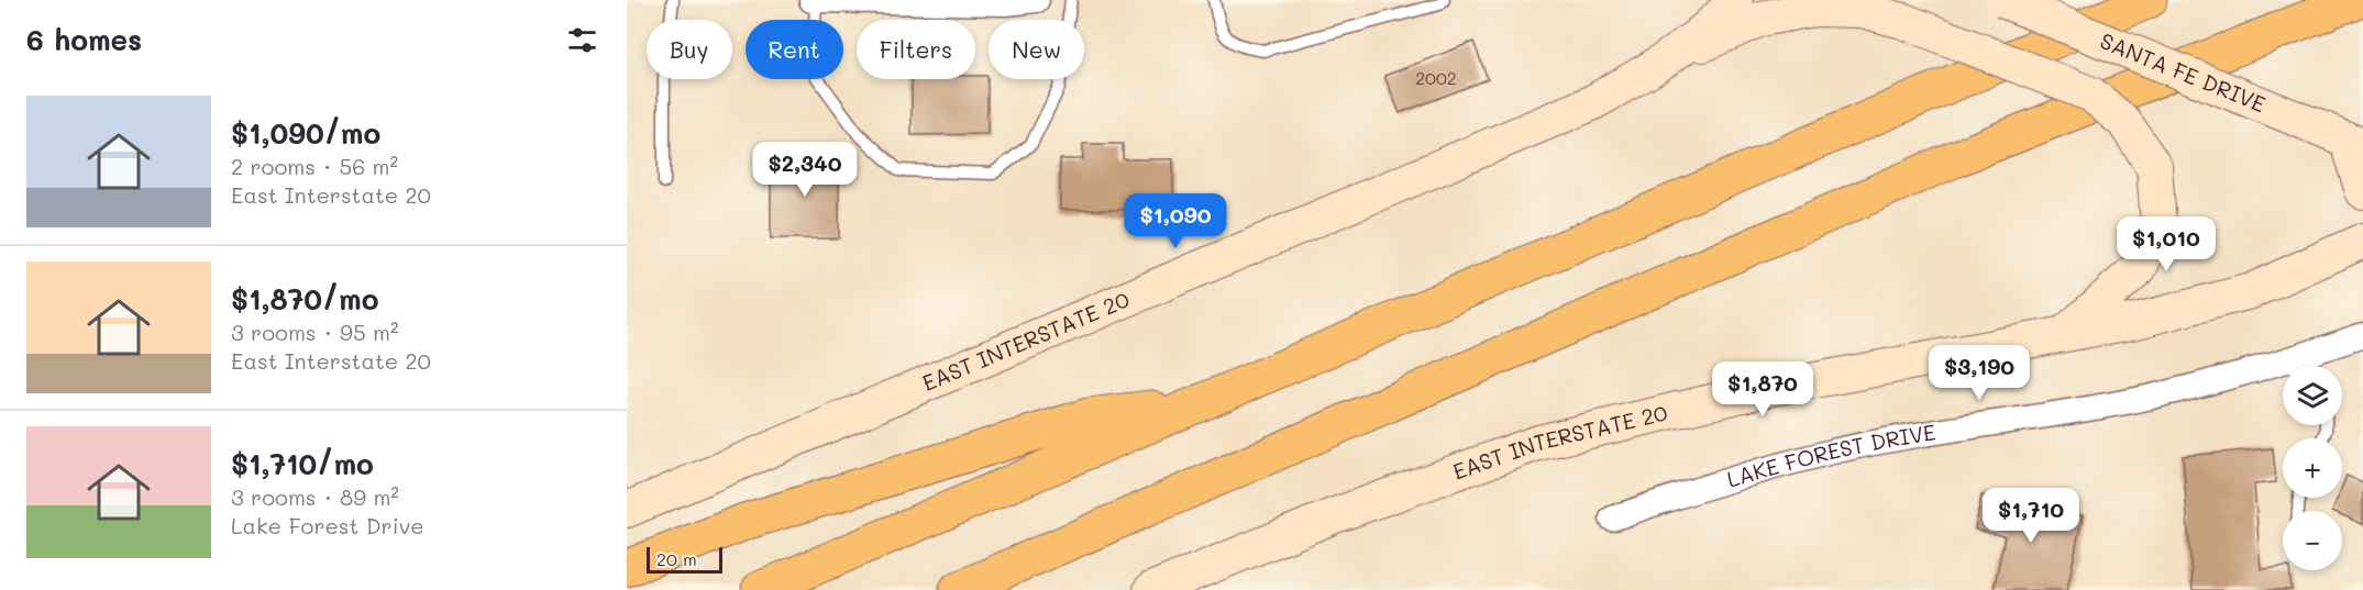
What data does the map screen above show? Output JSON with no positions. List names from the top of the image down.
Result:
{
  "streets": {
    "main road": ["SANTA FE DRIVE", "EAST INTERSTATE 20"],
    "street": ["LAKE FOREST DRIVE"]
  },
  "house_numbers": ["2002"],
  "scale_bar": "20 m",
  "page": {
    "heading": "6 homes",
    "chip": [
      "Buy",
      "Rent",
      "Filters",
      "New"
    ],
    "list": [
      {
        "name": "$1,090/mo",
        "note": "2 rooms · 56 m² · East Interstate 20"
      },
      {
        "name": "$1,870/mo",
        "note": "3 rooms · 95 m² · East Interstate 20"
      },
      {
        "name": "$1,710/mo",
        "note": "3 rooms · 89 m² · Lake Forest Drive"
      }
    ],
    "price": [
      "$2,340",
      "$1,090",
      "$1,010",
      "$3,190",
      "$1,870",
      "$1,710"
    ],
    "map_buttons": ["+", "−"],
    "scale": "20 m"
  }
}
